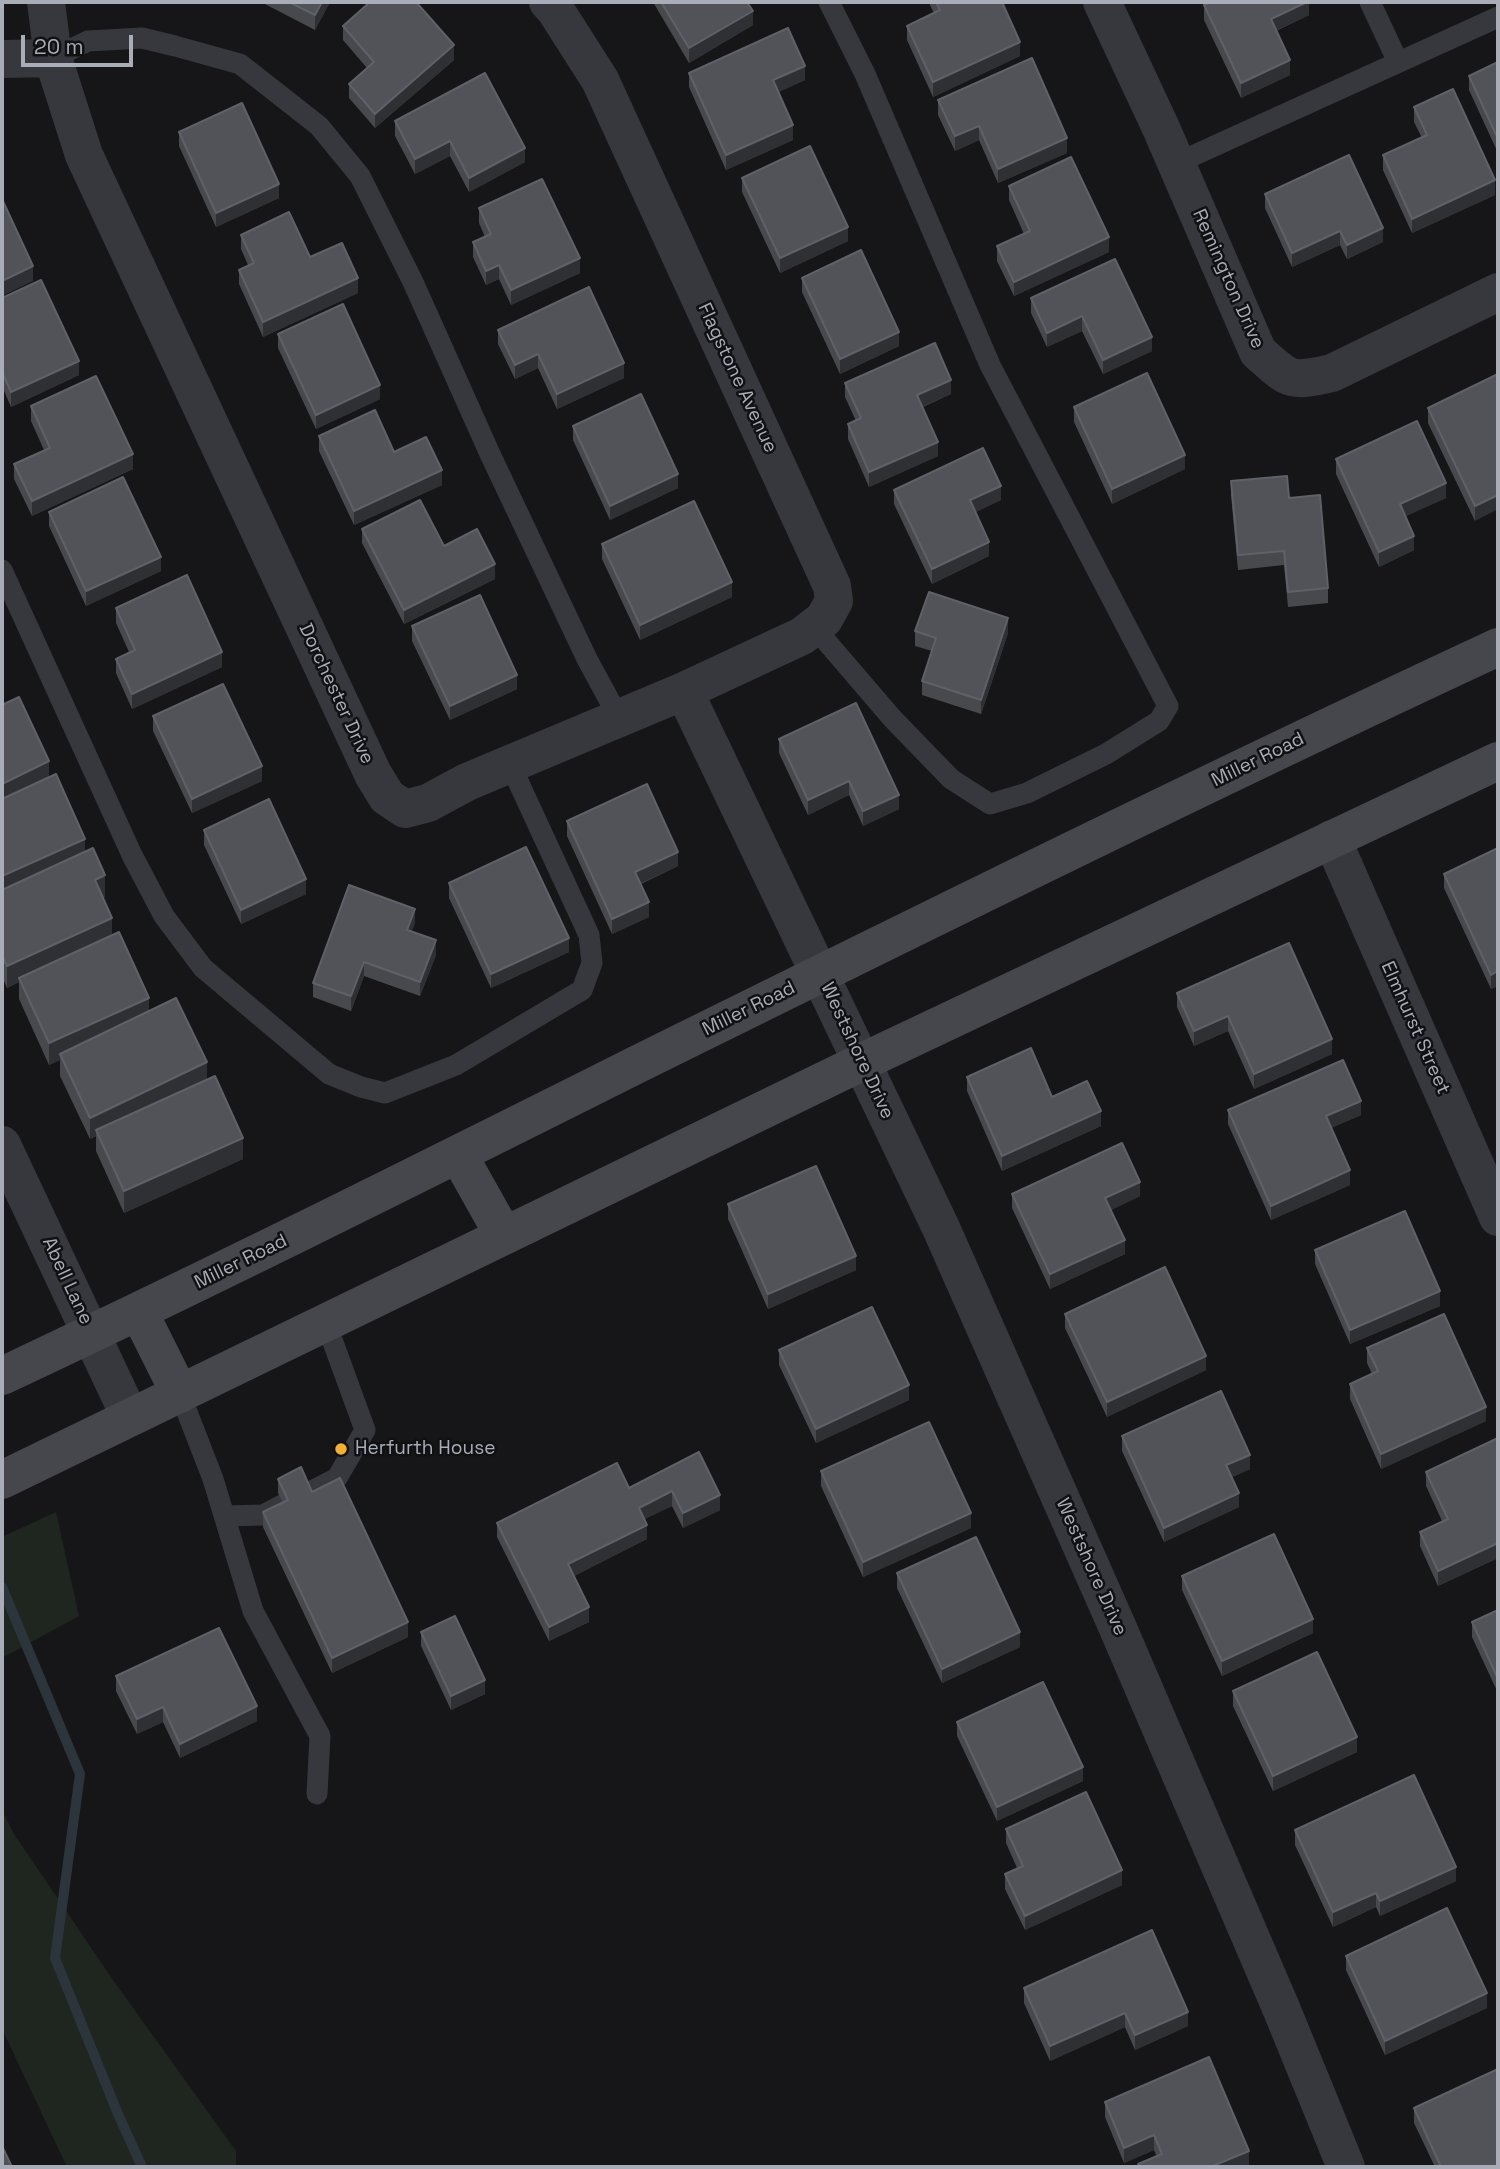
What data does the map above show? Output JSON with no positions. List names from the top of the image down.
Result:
{
  "streets": {
    "main road": ["Miller Road"],
    "street": [
      "Remington Drive",
      "Flagstone Avenue",
      "Dorchester Drive",
      "Elmhurst Street",
      "Westshore Drive",
      "Abell Lane"
    ]
  },
  "crossings": [
    ["Flagstone Avenue", "Dorchester Drive"],
    ["Miller Road", "Westshore Drive"],
    ["Miller Road", "Abell Lane"]
  ],
  "places": ["Herfurth House"],
  "scale_bar": "20 m"
}
